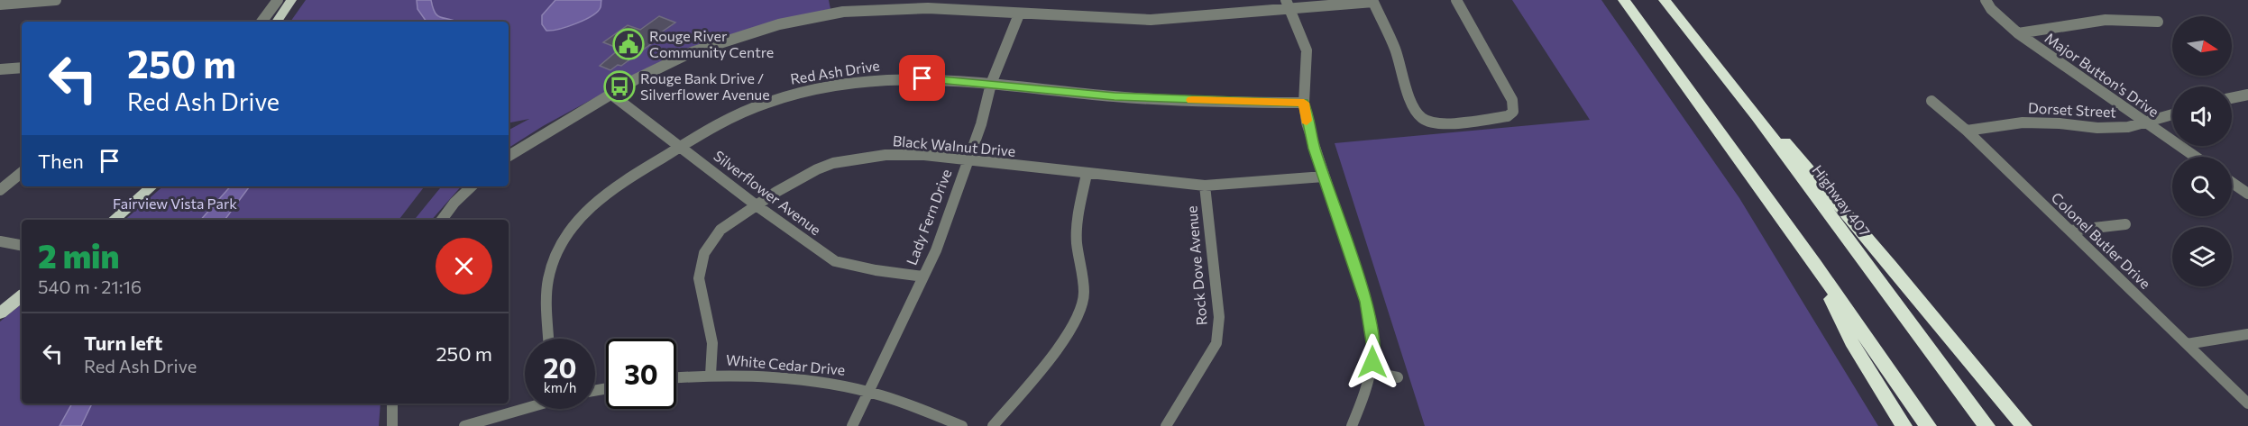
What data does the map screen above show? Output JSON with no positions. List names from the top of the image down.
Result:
{
  "streets": {
    "highway": ["Highway 407"],
    "street": [
      "Red Ash Drive",
      "Major Button's Drive",
      "Dorset Street",
      "Black Walnut Drive",
      "Silverflower Avenue",
      "Lady Fern Drive",
      "Colonel Butler Drive",
      "Rock Dove Avenue",
      "White Cedar Drive"
    ]
  },
  "crossings": [
    ["Red Ash Drive", "Silverflower Avenue"],
    ["Red Ash Drive", "Lady Fern Drive"],
    ["Major Button's Drive", "Dorset Street"],
    ["Dorset Street", "Colonel Butler Drive"],
    ["Black Walnut Drive", "Silverflower Avenue"],
    ["Black Walnut Drive", "Lady Fern Drive"],
    ["Black Walnut Drive", "Rock Dove Avenue"],
    ["Black Walnut Drive", "White Cedar Drive"],
    ["Silverflower Avenue", "Lady Fern Drive"],
    ["Lady Fern Drive", "White Cedar Drive"]
  ],
  "parks": ["Fairview Vista Park"],
  "places": {
    "public building": ["Rouge River Community Centre"],
    "bus stop": ["Rouge Bank Drive / Silverflower Avenue"]
  },
  "north": "right",
  "page": {
    "turn": ["250 m", "Red Ash Drive"],
    "then": "Then",
    "heading": ["2 min", "540 m · 21:16"],
    "list": [
      {
        "name": "Turn left",
        "note": "Red Ash Drive",
        "value": "250 m"
      }
    ],
    "speed": "20 km/h",
    "limit": "30"
  }
}
